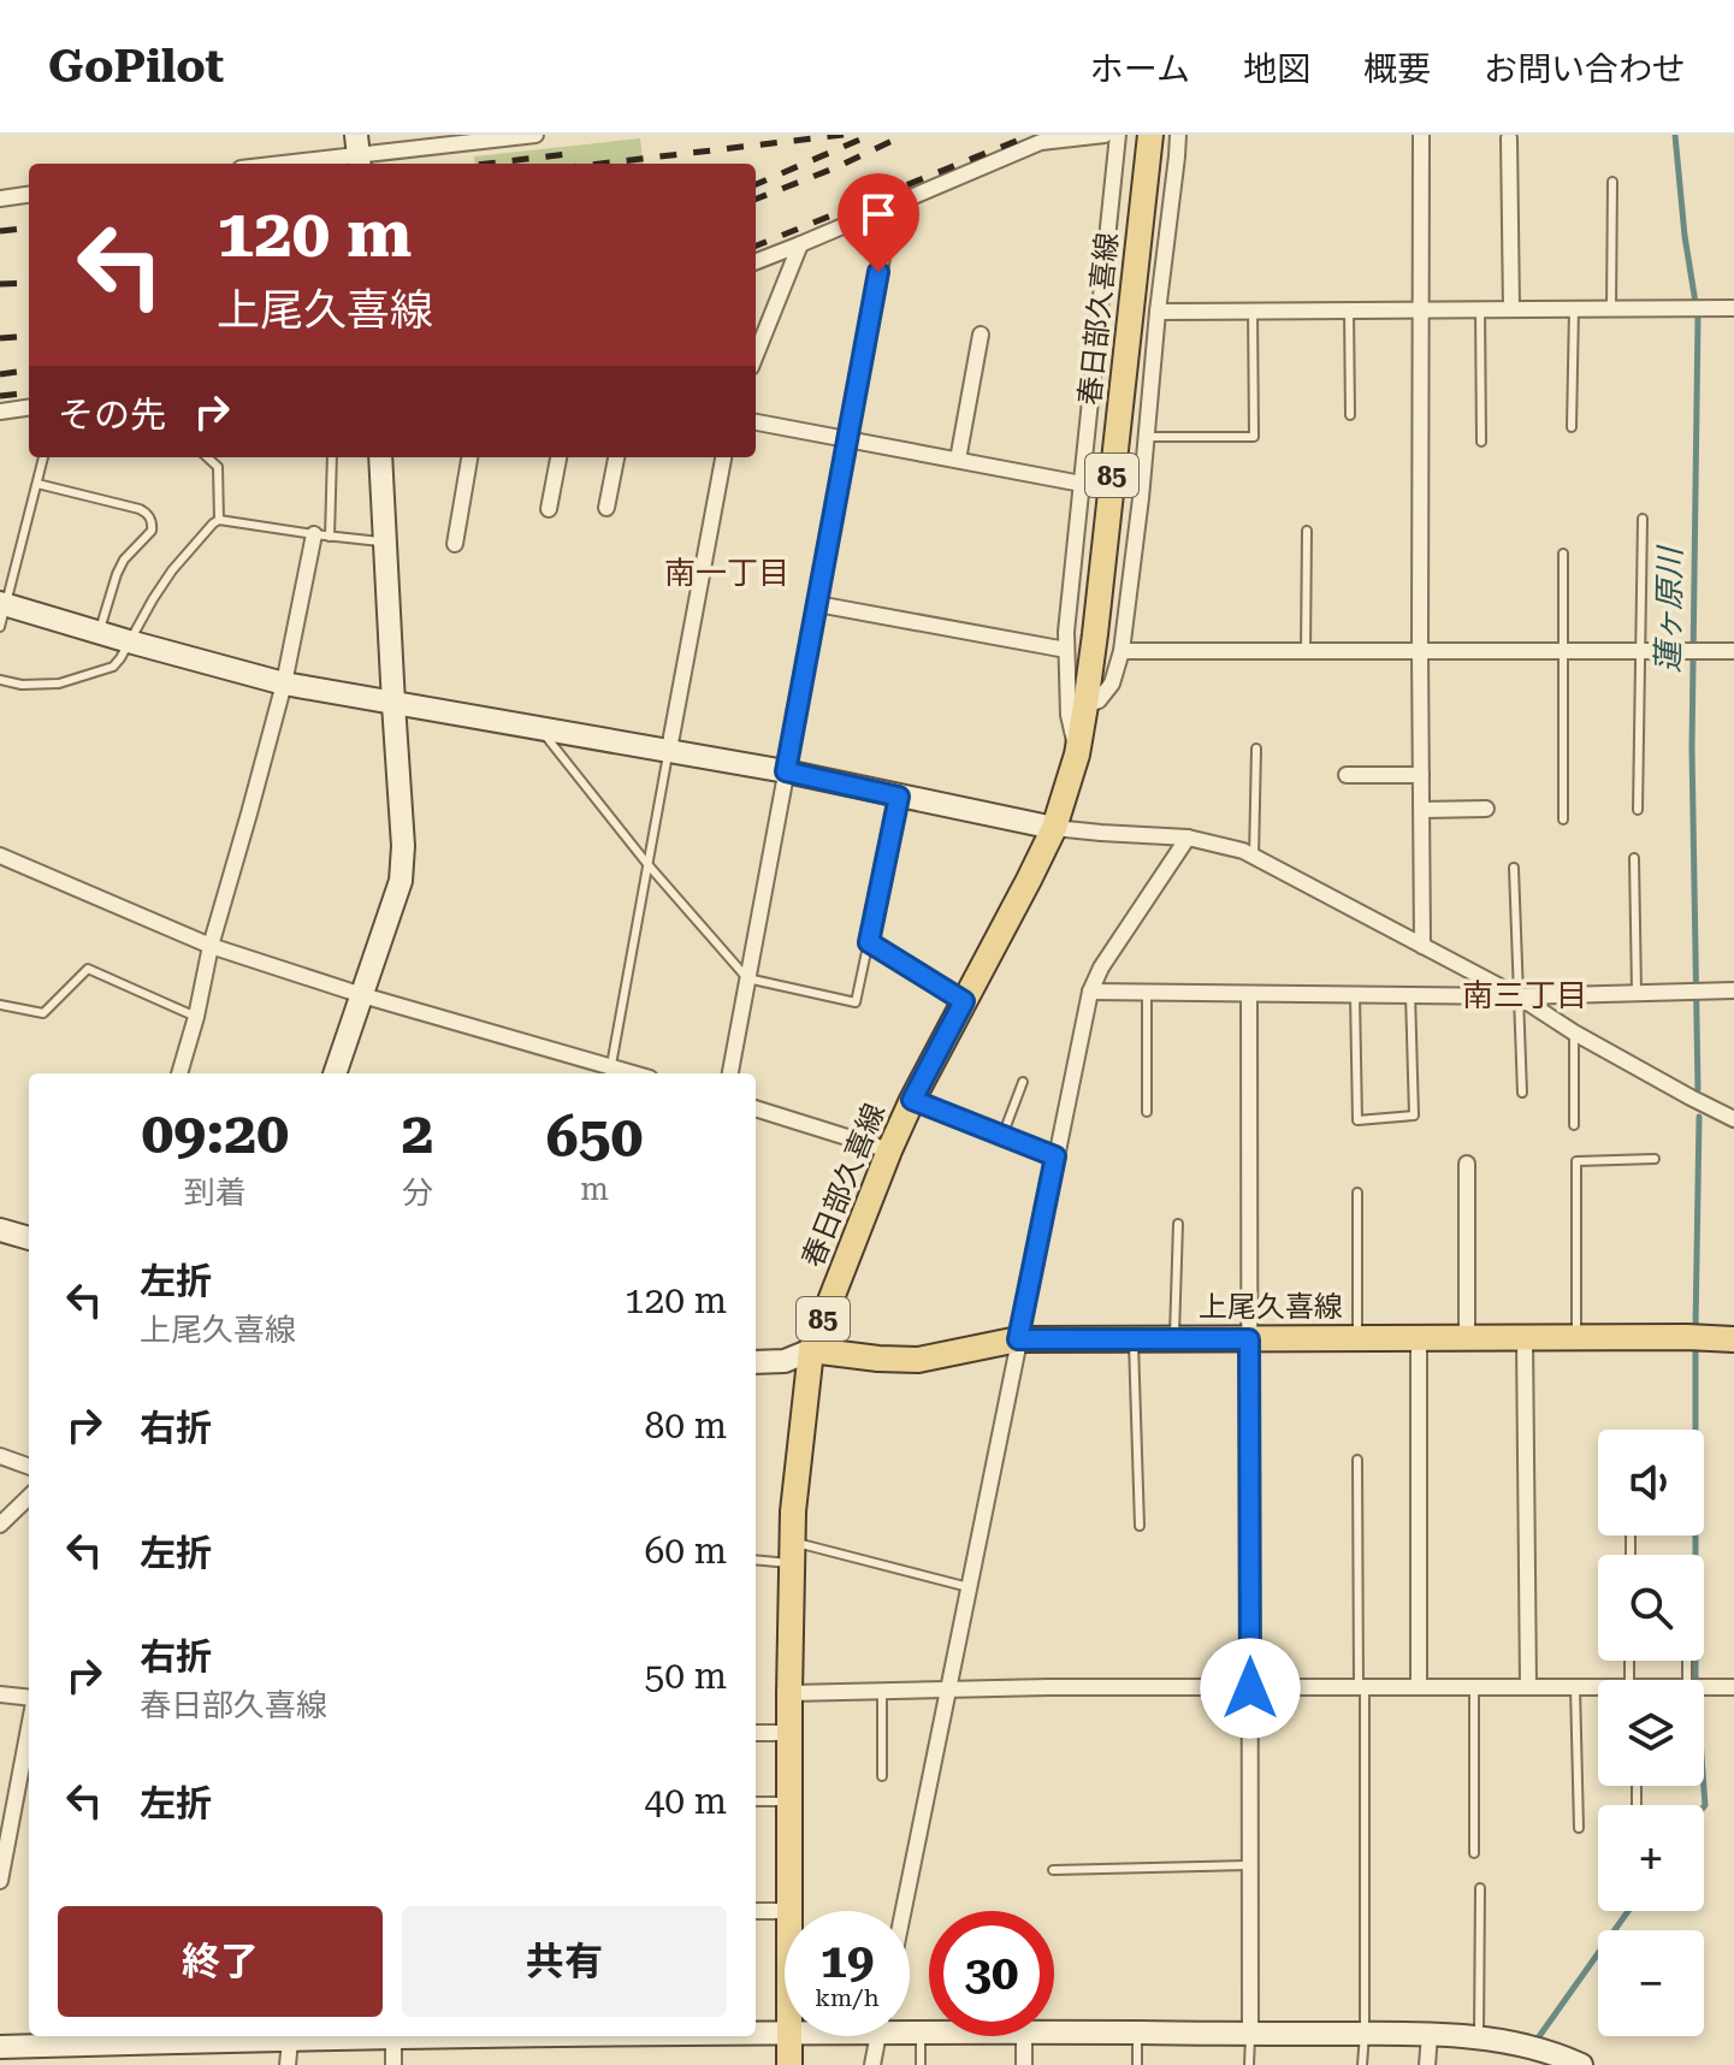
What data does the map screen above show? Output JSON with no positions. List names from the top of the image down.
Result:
{
  "streets": {
    "main road": ["春日部久喜線", "85", "上尾久喜線"]
  },
  "crossings": [
    ["春日部久喜線", "上尾久喜線"]
  ],
  "districts": ["南一丁目", "南三丁目"],
  "water": ["蓮ヶ原川"],
  "page": {
    "header": "GoPilot",
    "nav": [
      "ホーム",
      "地図",
      "概要",
      "お問い合わせ"
    ],
    "turn": ["120 m", "上尾久喜線"],
    "then": "その先",
    "eta": [
      "09:20",
      "到着",
      "2",
      "分",
      "650",
      "m"
    ],
    "list": [
      {
        "name": "左折",
        "note": "上尾久喜線",
        "value": "120 m"
      },
      {
        "name": "右折",
        "value": "80 m"
      },
      {
        "name": "左折",
        "value": "60 m"
      },
      {
        "name": "右折",
        "note": "春日部久喜線",
        "value": "50 m"
      },
      {
        "name": "左折",
        "value": "40 m"
      }
    ],
    "map_buttons": ["+", "−"],
    "buttons": ["終了", "共有"],
    "speed": "19 km/h",
    "limit": "30"
  }
}
